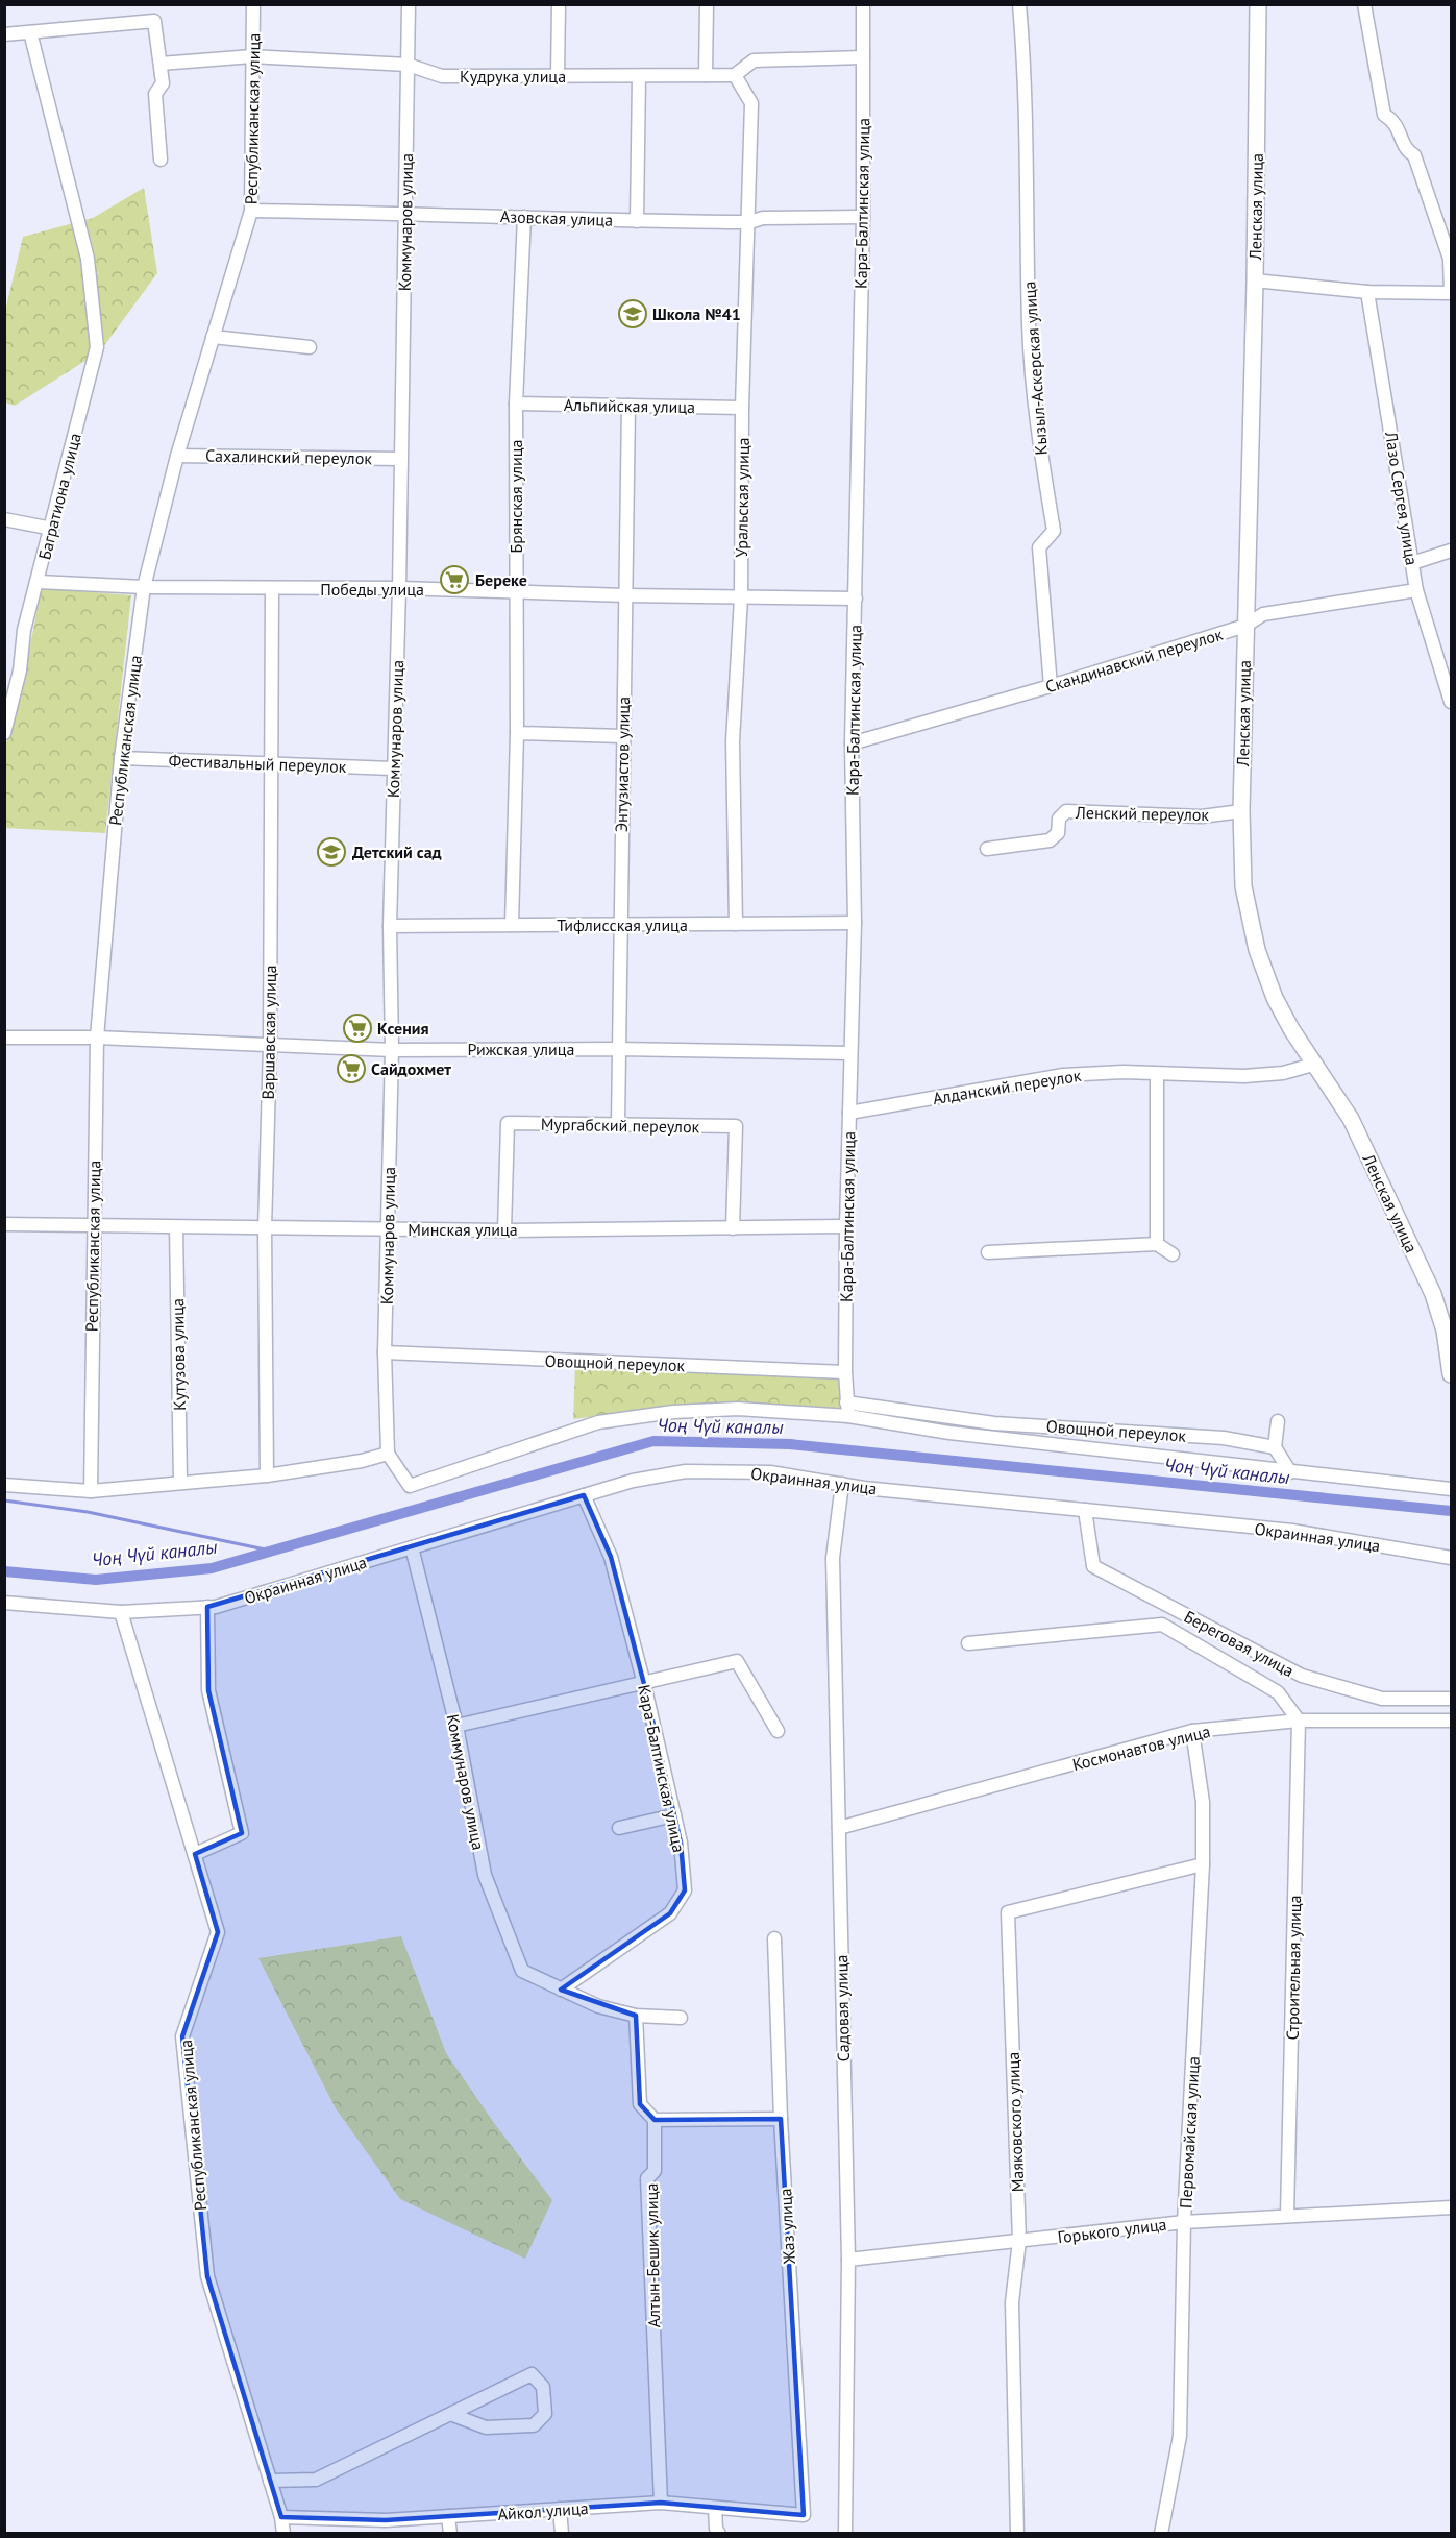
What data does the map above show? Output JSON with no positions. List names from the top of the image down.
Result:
{
  "streets": {
    "main road": ["Ленская улица"],
    "street": [
      "Кудрука улица",
      "Республиканская улица",
      "Кара-Балтинская улица",
      "Азовская улица",
      "Коммунаров улица",
      "Кызыл-Аскерская улица",
      "Альпийская улица",
      "Сахалинский переулок",
      "Багратиона улица",
      "Брянская улица",
      "Уральская улица",
      "Лазо Сергея улица",
      "Победы улица",
      "Скандинавский переулок",
      "Фестивальный переулок",
      "Энтузиастов улица",
      "Ленский переулок",
      "Тифлисская улица",
      "Варшавская улица",
      "Рижская улица",
      "Алданский переулок",
      "Мургабский переулок",
      "Минская улица",
      "Кутузова улица",
      "Овощной переулок",
      "Окраинная улица",
      "Береговая улица",
      "Космонавтов улица",
      "Строительная улица",
      "Садовая улица",
      "Маяковского улица",
      "Первомайская улица",
      "Жаз улица",
      "Горького улица",
      "Алтын-Бешик улица",
      "Айкол улица"
    ]
  },
  "crossings": [
    ["Кудрука улица", "Республиканская улица"],
    ["Кудрука улица", "Кара-Балтинская улица"],
    ["Кудрука улица", "Коммунаров улица"],
    ["Кудрука улица", "Уральская улица"],
    ["Республиканская улица", "Азовская улица"],
    ["Республиканская улица", "Сахалинский переулок"],
    ["Республиканская улица", "Победы улица"],
    ["Республиканская улица", "Фестивальный переулок"],
    ["Республиканская улица", "Рижская улица"],
    ["Республиканская улица", "Минская улица"],
    ["Республиканская улица", "Окраинная улица"],
    ["Республиканская улица", "Айкол улица"],
    ["Кара-Балтинская улица", "Азовская улица"],
    ["Кара-Балтинская улица", "Коммунаров улица"],
    ["Кара-Балтинская улица", "Победы улица"],
    ["Кара-Балтинская улица", "Скандинавский переулок"],
    ["Кара-Балтинская улица", "Тифлисская улица"],
    ["Кара-Балтинская улица", "Рижская улица"],
    ["Кара-Балтинская улица", "Алданский переулок"],
    ["Кара-Балтинская улица", "Минская улица"],
    ["Кара-Балтинская улица", "Овощной переулок"],
    ["Кара-Балтинская улица", "Окраинная улица"],
    ["Ленская улица", "Скандинавский переулок"],
    ["Ленская улица", "Ленский переулок"],
    ["Ленская улица", "Алданский переулок"],
    ["Азовская улица", "Коммунаров улица"],
    ["Азовская улица", "Брянская улица"],
    ["Азовская улица", "Уральская улица"],
    ["Коммунаров улица", "Сахалинский переулок"],
    ["Коммунаров улица", "Победы улица"],
    ["Коммунаров улица", "Фестивальный переулок"],
    ["Коммунаров улица", "Тифлисская улица"],
    ["Коммунаров улица", "Рижская улица"],
    ["Коммунаров улица", "Минская улица"],
    ["Коммунаров улица", "Овощной переулок"],
    ["Коммунаров улица", "Окраинная улица"],
    ["Кызыл-Аскерская улица", "Скандинавский переулок"],
    ["Альпийская улица", "Брянская улица"],
    ["Альпийская улица", "Уральская улица"],
    ["Альпийская улица", "Энтузиастов улица"],
    ["Багратиона улица", "Победы улица"],
    ["Брянская улица", "Победы улица"],
    ["Брянская улица", "Тифлисская улица"],
    ["Уральская улица", "Победы улица"],
    ["Уральская улица", "Тифлисская улица"],
    ["Лазо Сергея улица", "Скандинавский переулок"],
    ["Победы улица", "Энтузиастов улица"],
    ["Победы улица", "Варшавская улица"],
    ["Фестивальный переулок", "Варшавская улица"],
    ["Энтузиастов улица", "Тифлисская улица"],
    ["Энтузиастов улица", "Рижская улица"],
    ["Энтузиастов улица", "Мургабский переулок"],
    ["Варшавская улица", "Рижская улица"],
    ["Варшавская улица", "Минская улица"],
    ["Мургабский переулок", "Минская улица"],
    ["Минская улица", "Кутузова улица"],
    ["Окраинная улица", "Береговая улица"],
    ["Окраинная улица", "Садовая улица"],
    ["Береговая улица", "Космонавтов улица"],
    ["Береговая улица", "Строительная улица"],
    ["Космонавтов улица", "Строительная улица"],
    ["Космонавтов улица", "Садовая улица"],
    ["Космонавтов улица", "Первомайская улица"],
    ["Строительная улица", "Горького улица"],
    ["Садовая улица", "Горького улица"],
    ["Маяковского улица", "Первомайская улица"],
    ["Маяковского улица", "Горького улица"],
    ["Первомайская улица", "Горького улица"],
    ["Жаз улица", "Айкол улица"],
    ["Алтын-Бешик улица", "Айкол улица"]
  ],
  "water": ["Чоң Чүй каналы"],
  "places": {
    "school or university": ["Школа №41", "Детский сад"],
    "supermarket": ["Береке", "Ксения", "Сайдохмет"]
  }
}
